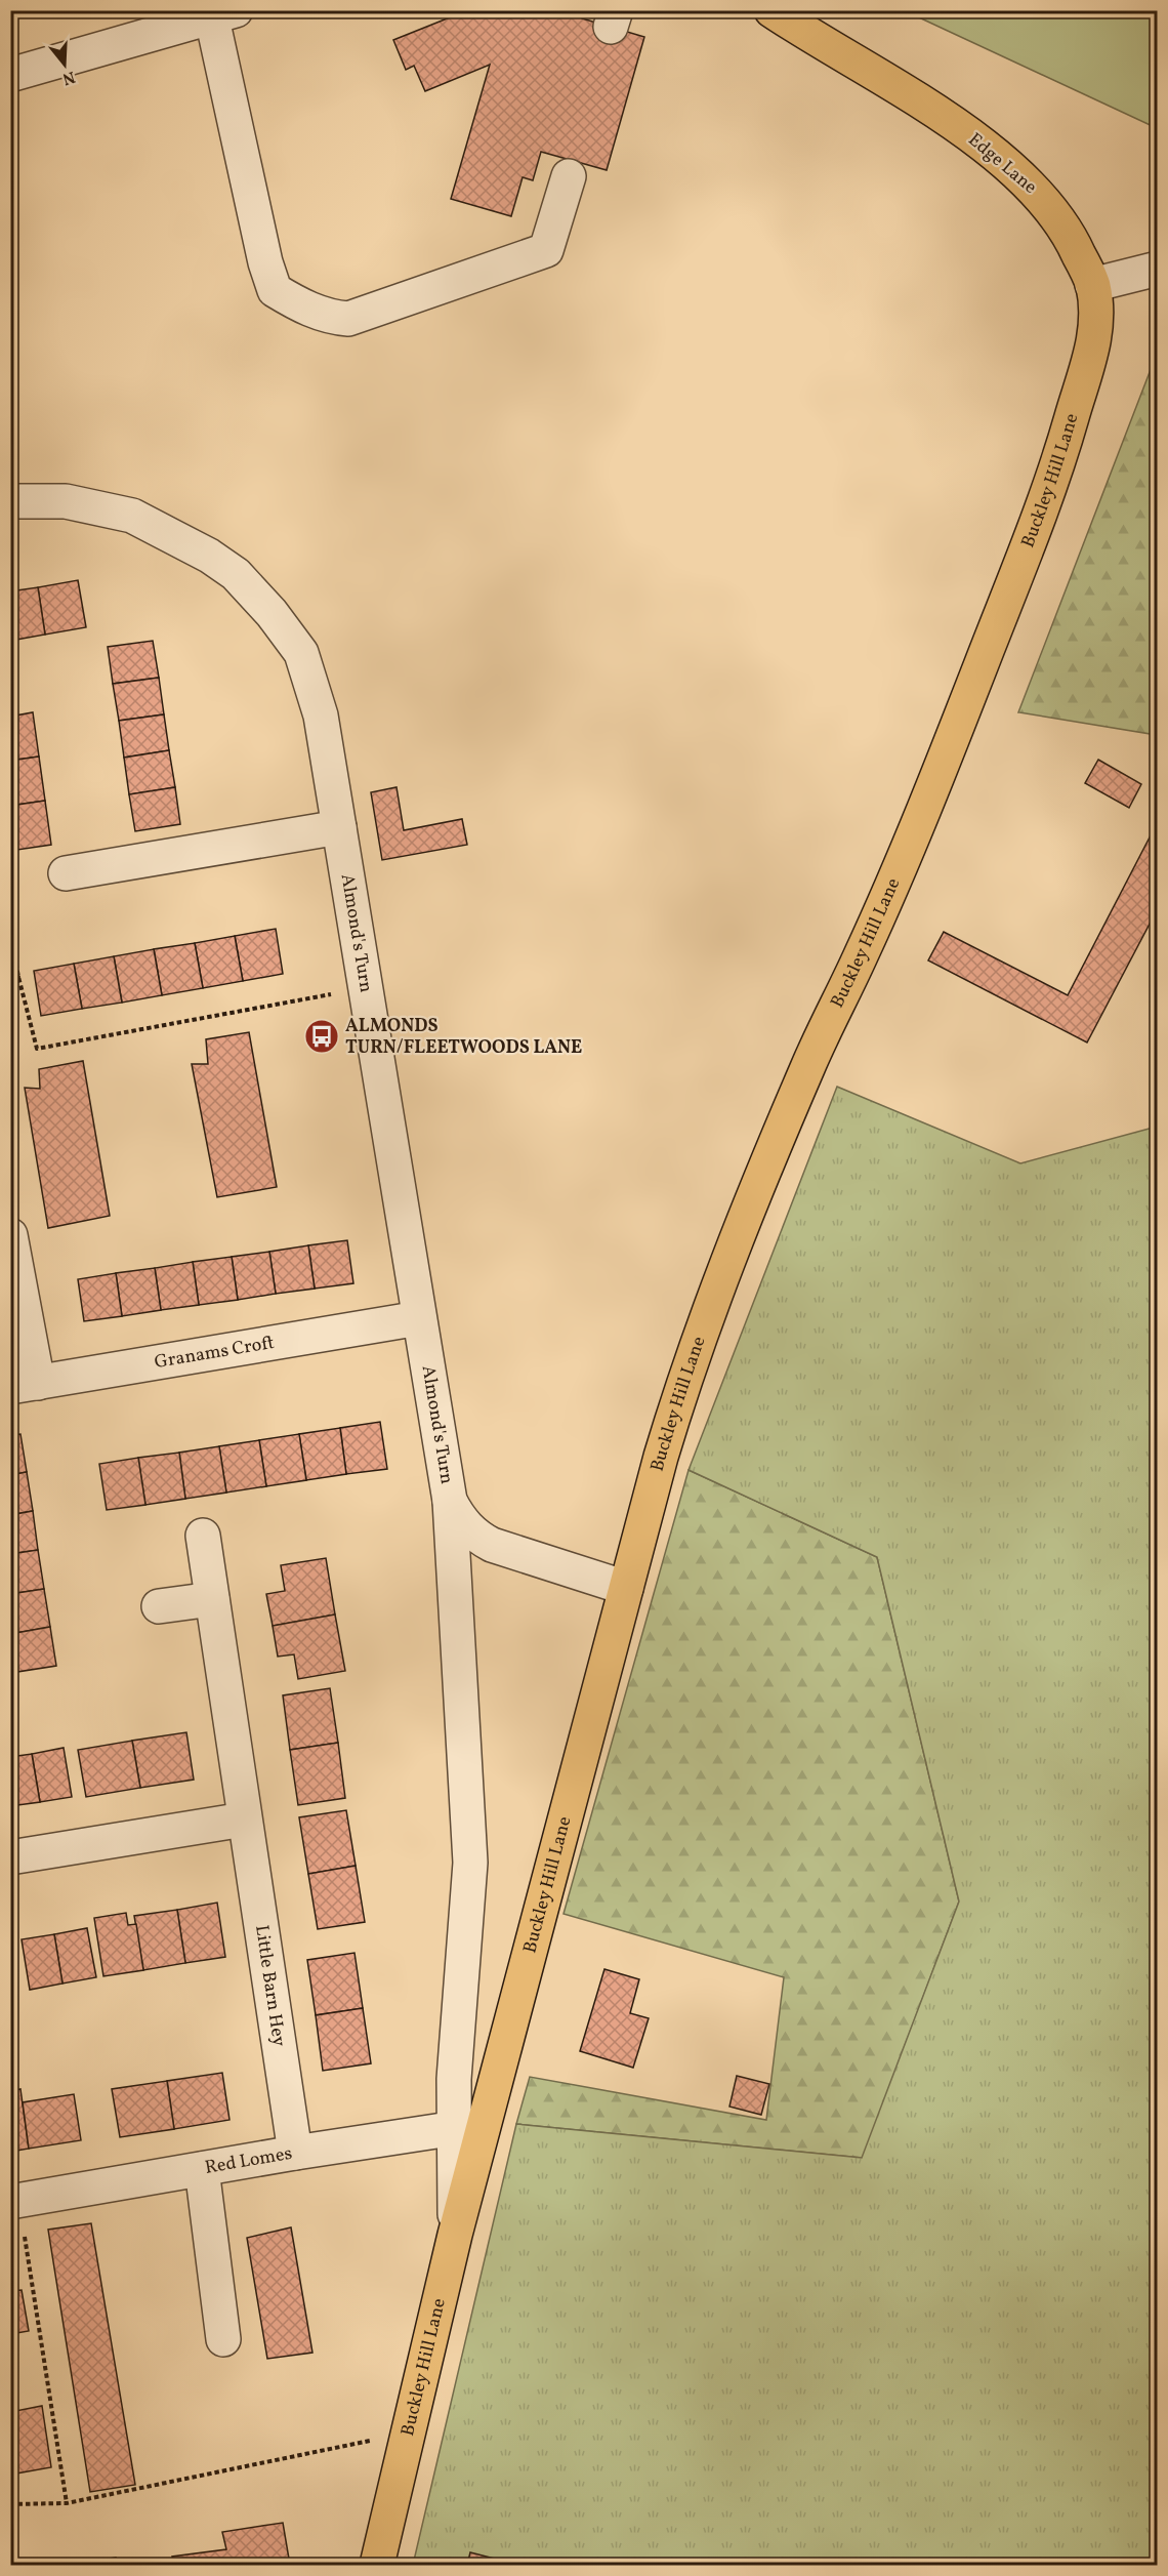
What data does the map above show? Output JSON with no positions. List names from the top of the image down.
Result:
{
  "streets": {
    "main road": ["Edge Lane", "Buckley Hill Lane"],
    "street": [
      "Almond's Turn",
      "Granams Croft",
      "Little Barn Hey",
      "Red Lomes"
    ]
  },
  "crossings": [
    ["Edge Lane", "Buckley Hill Lane"],
    ["Buckley Hill Lane", "Almond's Turn"],
    ["Buckley Hill Lane", "Red Lomes"],
    ["Almond's Turn", "Granams Croft"],
    ["Little Barn Hey", "Red Lomes"]
  ],
  "places": {
    "bus stop": ["ALMONDS TURN/FLEETWOODS LANE"]
  },
  "north": "bottom"
}
